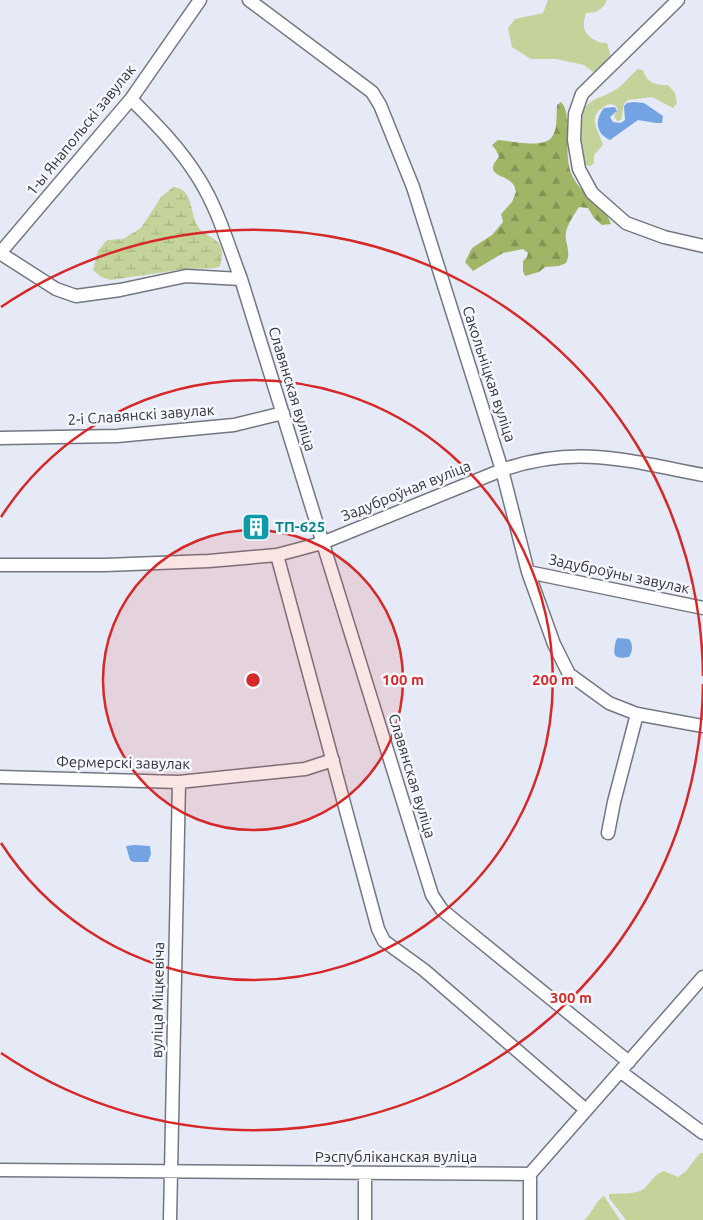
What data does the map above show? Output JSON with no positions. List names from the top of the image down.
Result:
{
  "streets": {
    "street": [
      "1-ы Янапольскі завулак",
      "Сакольніцкая вуліца",
      "Славянская вуліца",
      "2-і Славянскі завулак",
      "Задуброўная вуліца",
      "Задуброўны завулак",
      "Фермерскі завулак",
      "вуліца Міцкевіча",
      "Рэспубліканская вуліца"
    ]
  },
  "crossings": [
    ["1-ы Янапольскі завулак", "Славянская вуліца"],
    ["Сакольніцкая вуліца", "Задуброўная вуліца"],
    ["Сакольніцкая вуліца", "Задуброўны завулак"],
    ["Славянская вуліца", "2-і Славянскі завулак"],
    ["Славянская вуліца", "Задуброўная вуліца"],
    ["Фермерскі завулак", "вуліца Міцкевіча"],
    ["вуліца Міцкевіча", "Рэспубліканская вуліца"]
  ],
  "places": {
    "building": ["ТП-625"]
  },
  "rings": ["100 m", "200 m", "300 m"]
}
